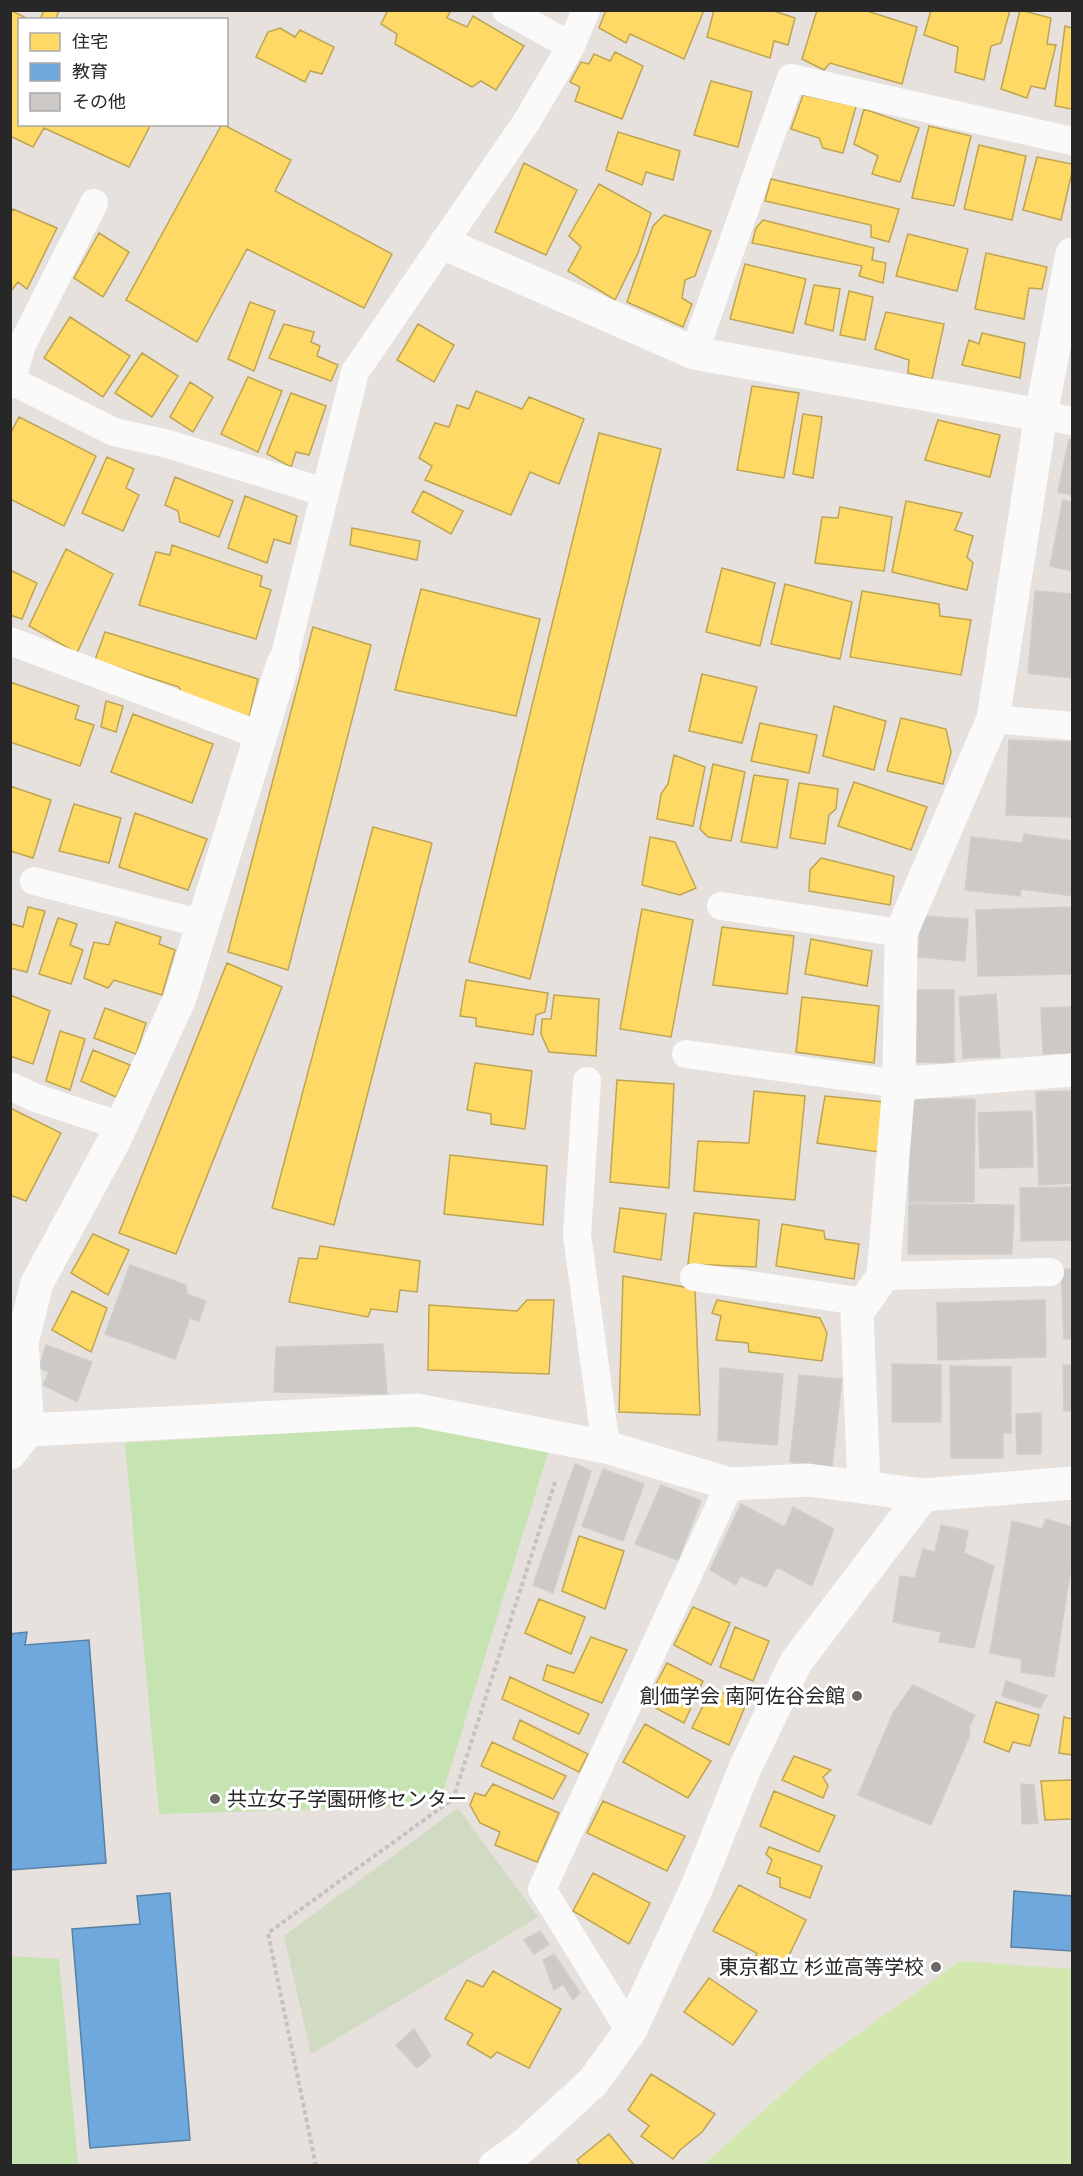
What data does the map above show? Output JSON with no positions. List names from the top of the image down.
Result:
{
  "places": ["創価学会 南阿佐谷会館", "共立女子学園研修センター", "東京都立 杉並高等学校"],
  "legend": ["住宅", "教育", "その他"]
}
